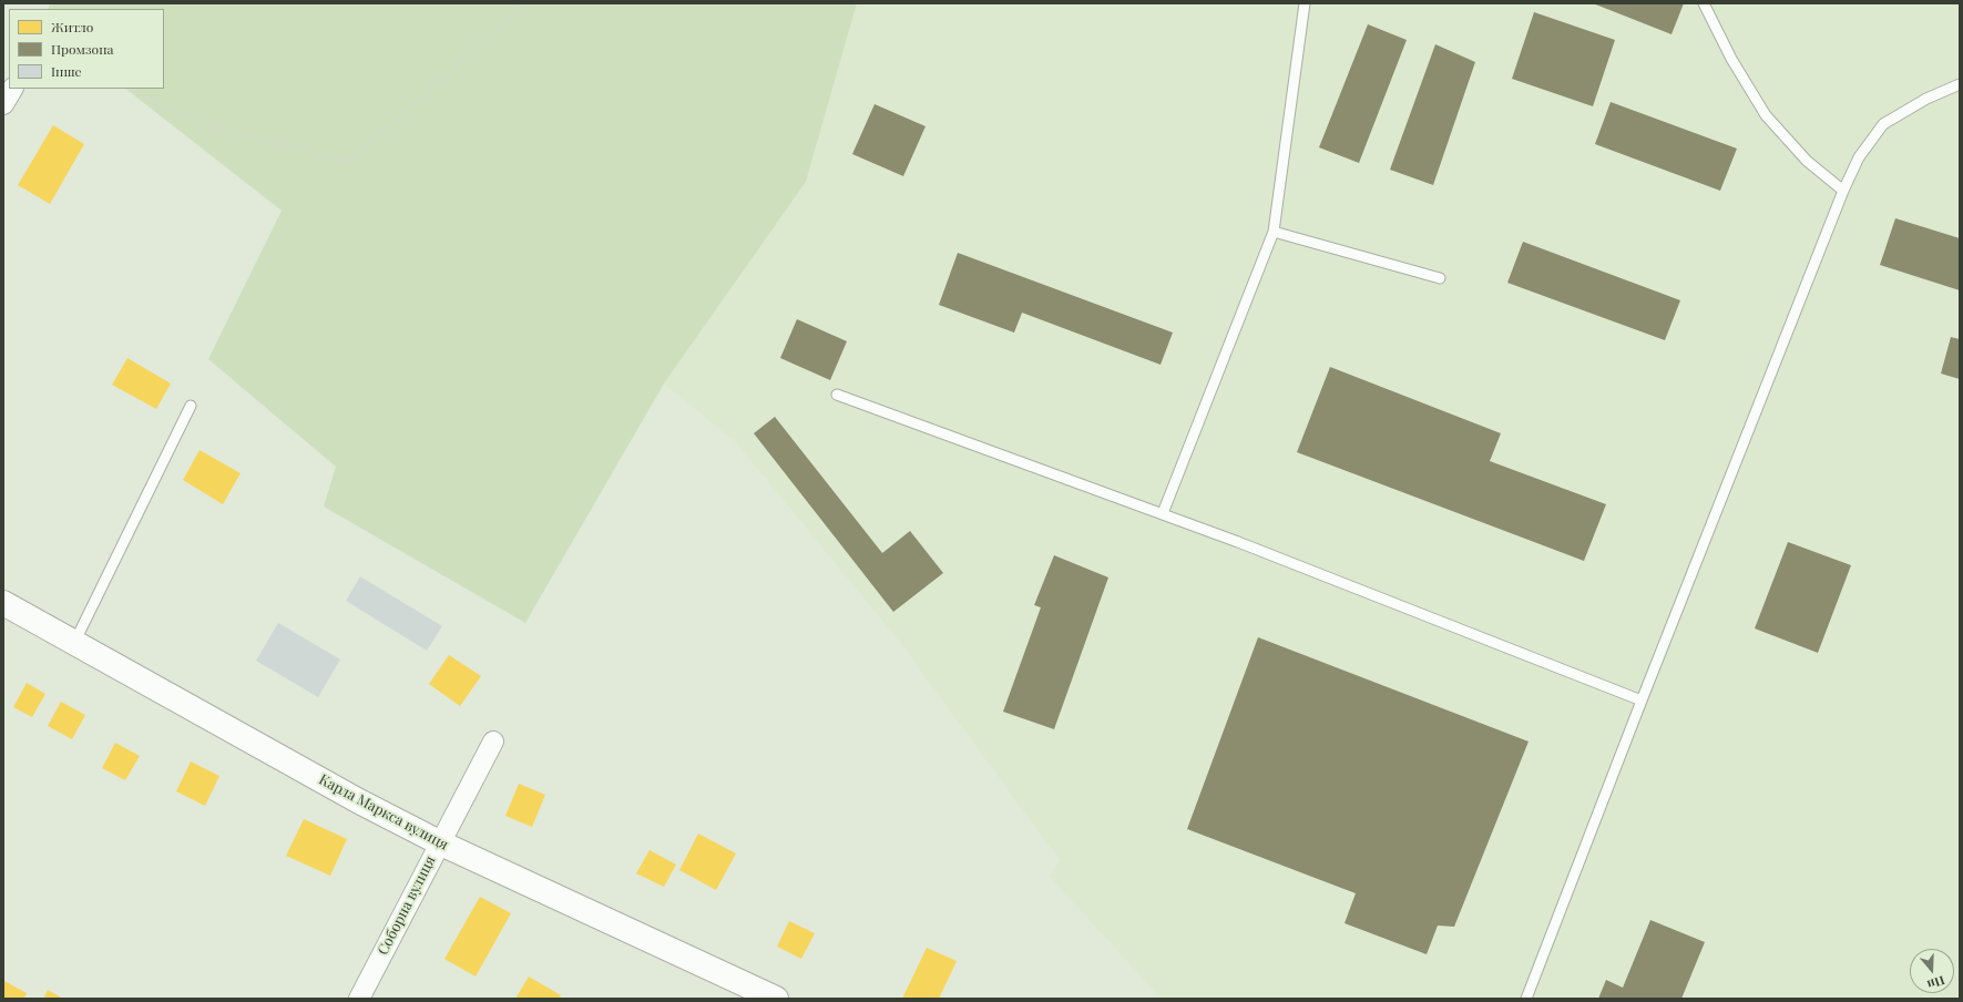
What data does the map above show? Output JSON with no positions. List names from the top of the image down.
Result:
{
  "streets": {
    "street": ["Карла Маркса вулиця", "Соборна вулиця"]
  },
  "crossings": [
    ["Карла Маркса вулиця", "Соборна вулиця"]
  ],
  "legend": ["Житло", "Промзона", "Інше"],
  "north": "bottom"
}
